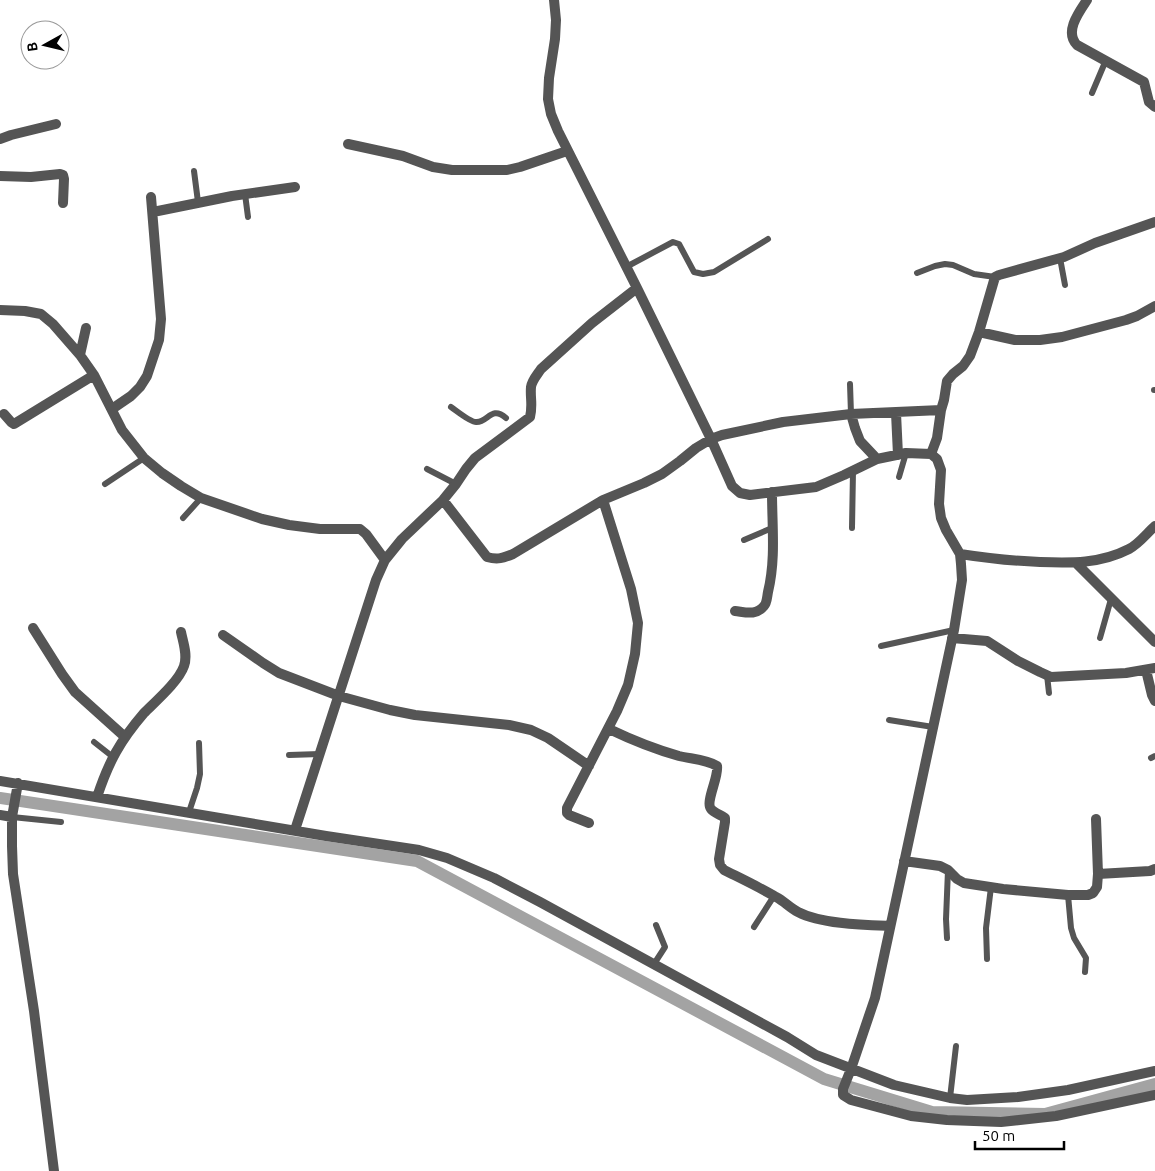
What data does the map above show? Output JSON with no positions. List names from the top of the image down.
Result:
{
  "scale_bar": "50 m",
  "north": "left"
}
